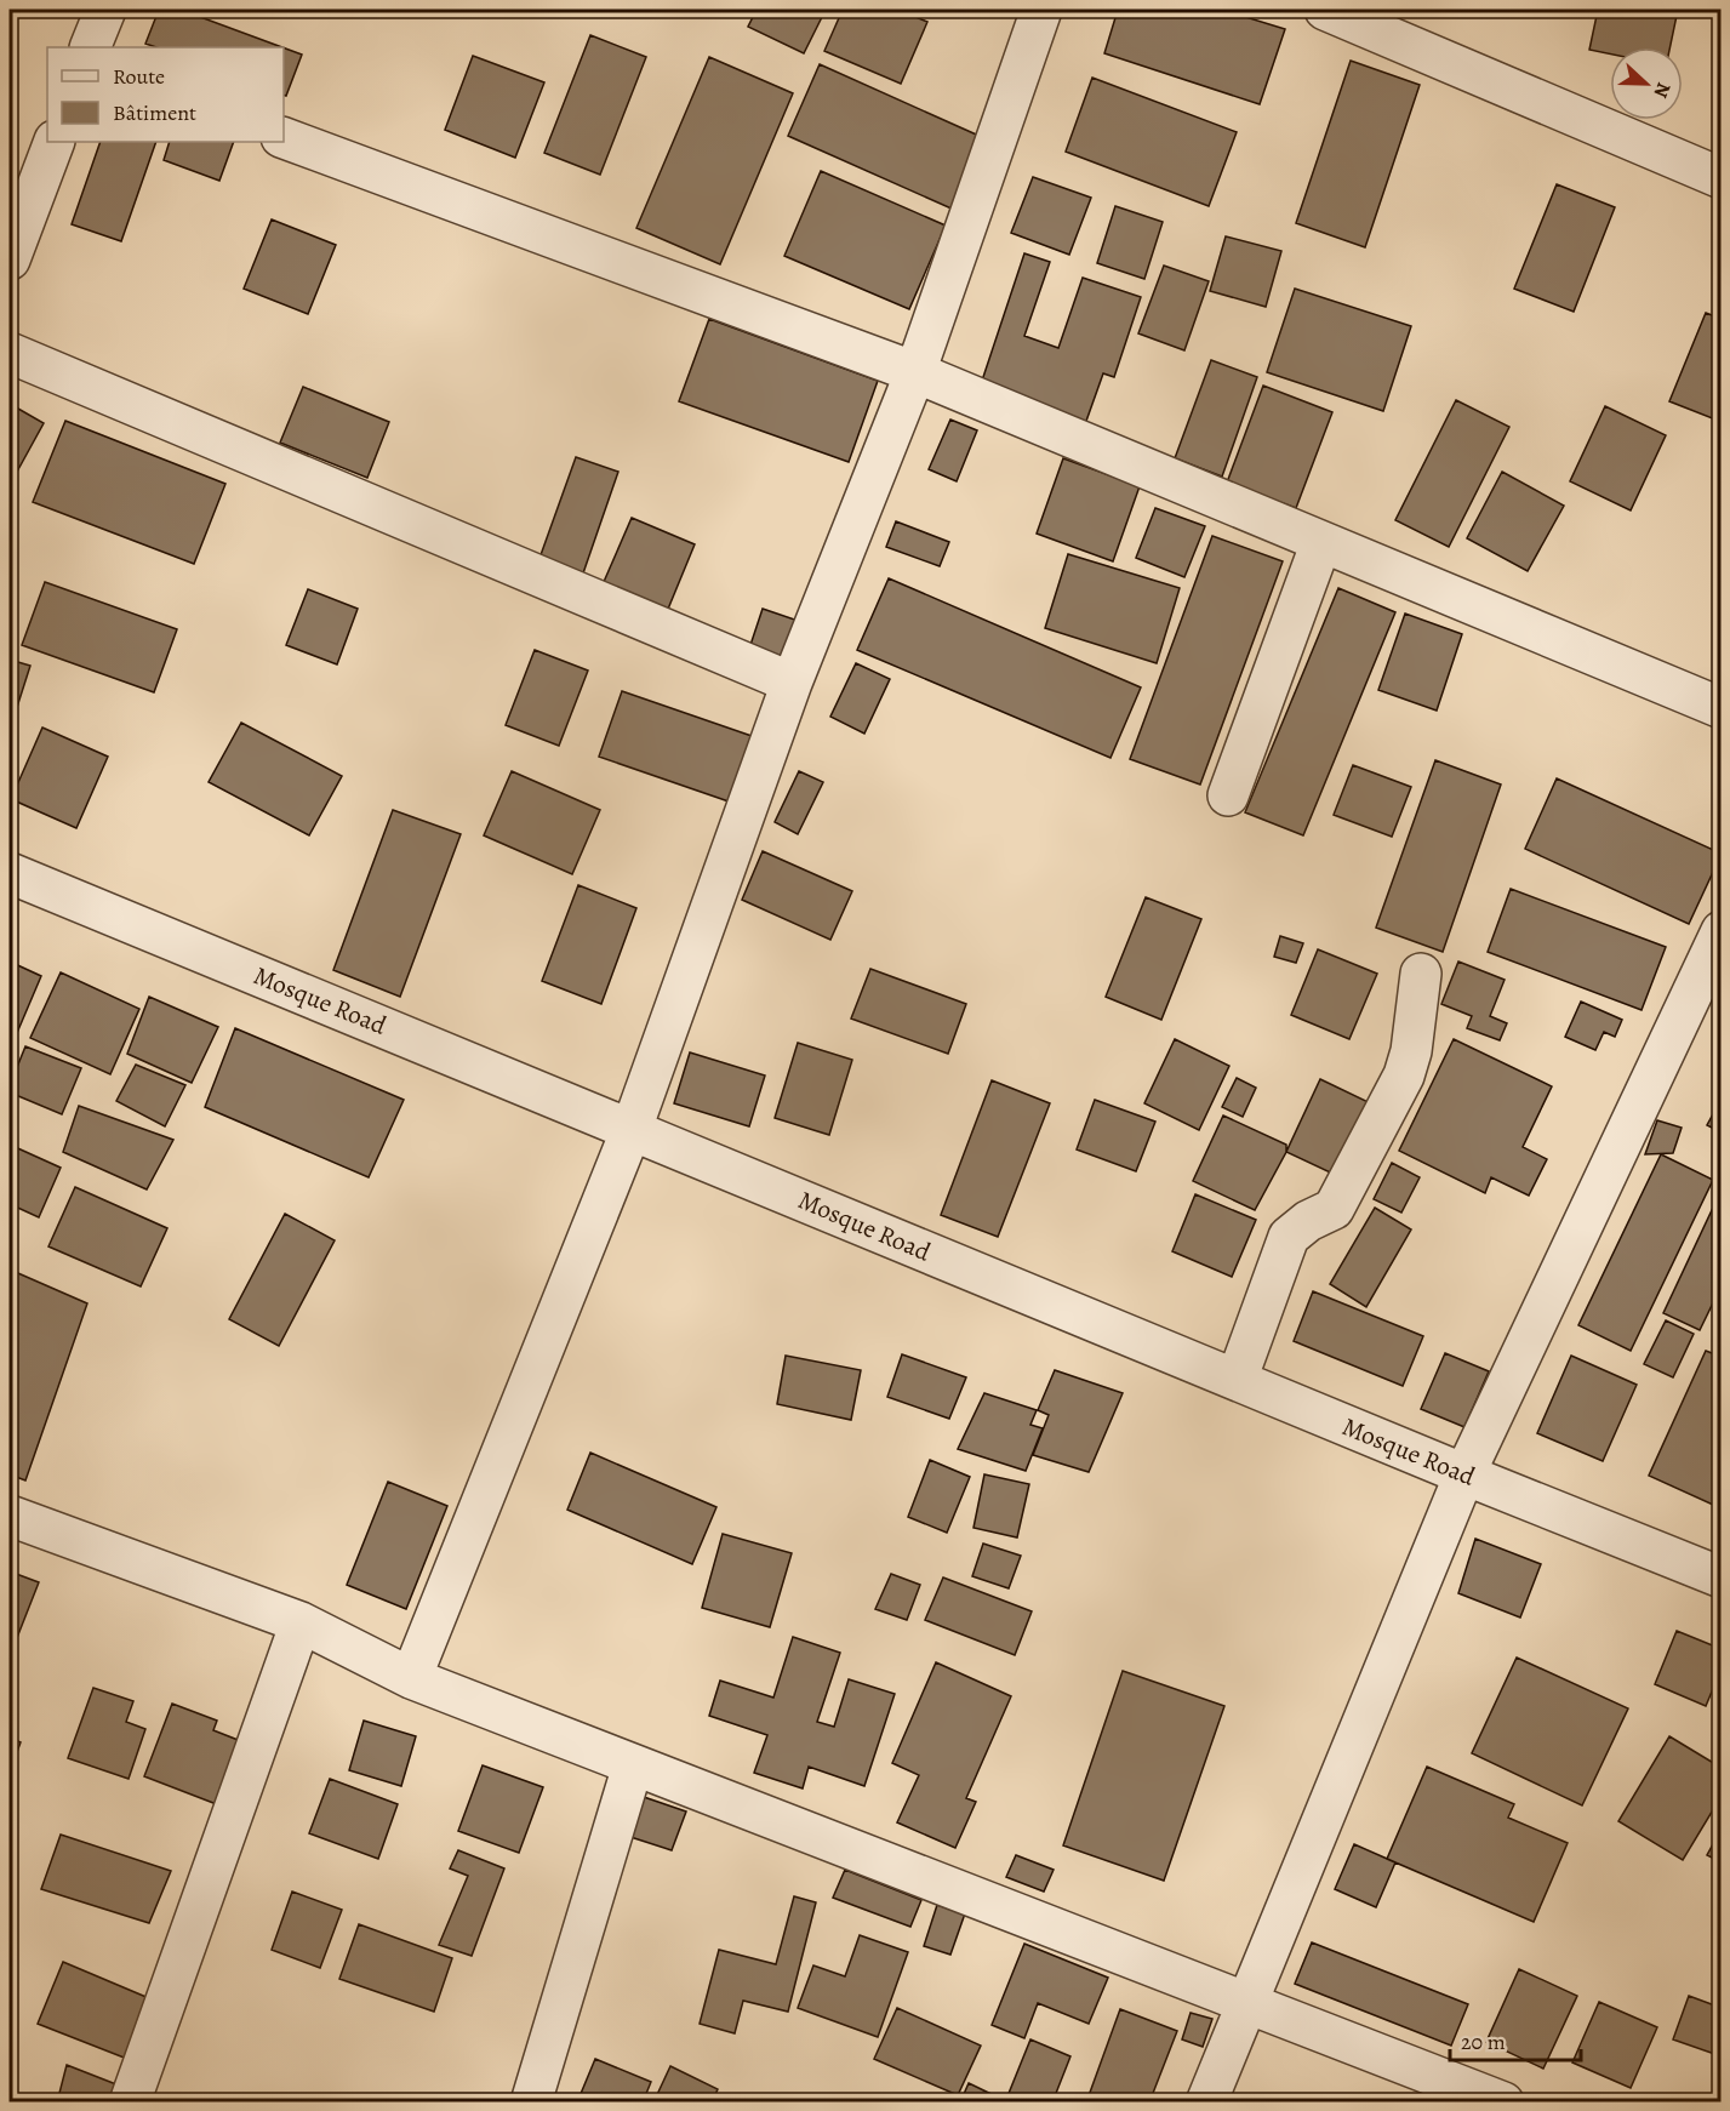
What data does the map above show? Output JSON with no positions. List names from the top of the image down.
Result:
{
  "streets": {
    "street": ["Mosque Road"]
  },
  "legend": ["Route", "Bâtiment"],
  "scale_bar": "20 m",
  "north": "right"
}
